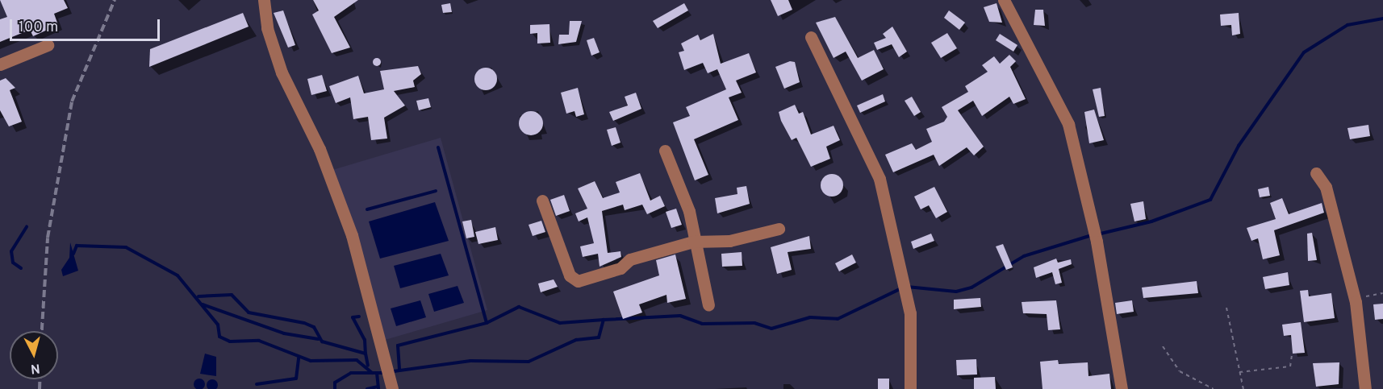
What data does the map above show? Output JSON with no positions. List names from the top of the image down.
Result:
{
  "scale_bar": "100 m",
  "north": "bottom"
}
